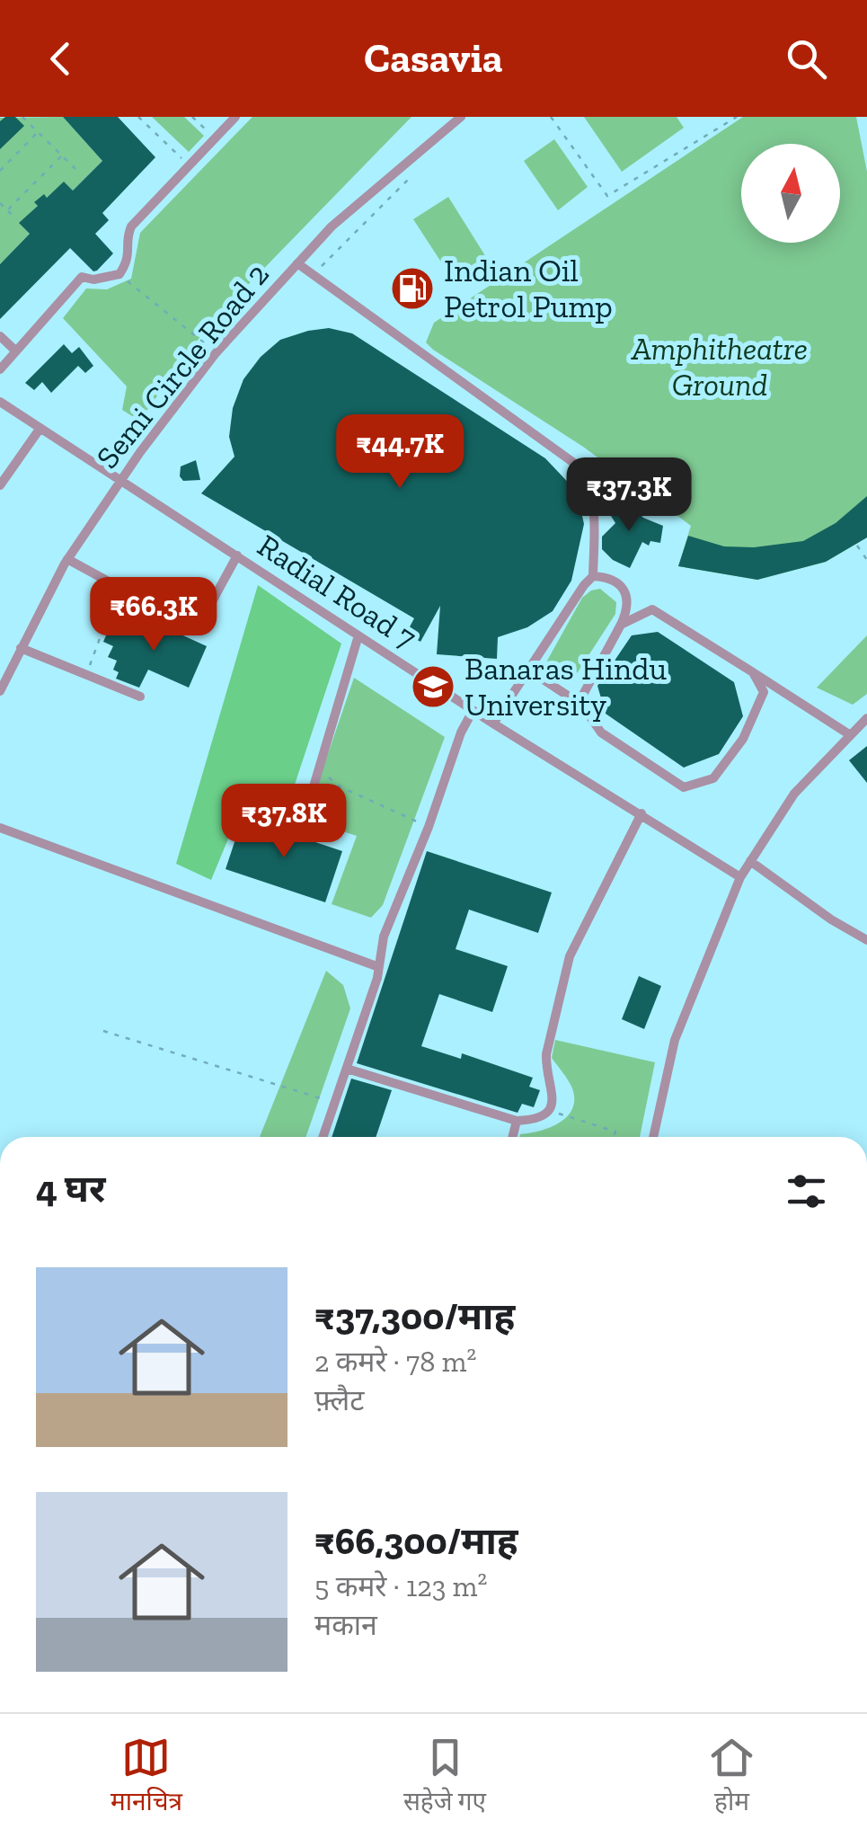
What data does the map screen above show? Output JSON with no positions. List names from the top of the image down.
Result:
{
  "streets": {
    "lane": ["Semi Circle Road 2", "Radial Road 7"]
  },
  "crossings": [
    ["Semi Circle Road 2", "Radial Road 7"]
  ],
  "parks": ["Amphitheatre Ground"],
  "places": {
    "fuel station": ["Indian Oil Petrol Pump"],
    "school or university": ["Banaras Hindu University"]
  },
  "north": "top",
  "page": {
    "header": "Casavia",
    "price": [
      "₹44.7K",
      "₹37.3K",
      "₹66.3K",
      "₹37.8K"
    ],
    "heading": "4 घर",
    "list": [
      {
        "name": "₹37,300/माह",
        "note": "2 कमरे · 78 m² · फ़्लैट"
      },
      {
        "name": "₹66,300/माह",
        "note": "5 कमरे · 123 m² · मकान"
      }
    ],
    "tabs": ["मानचित्र", "सहेजे गए", "होम"]
  }
}
